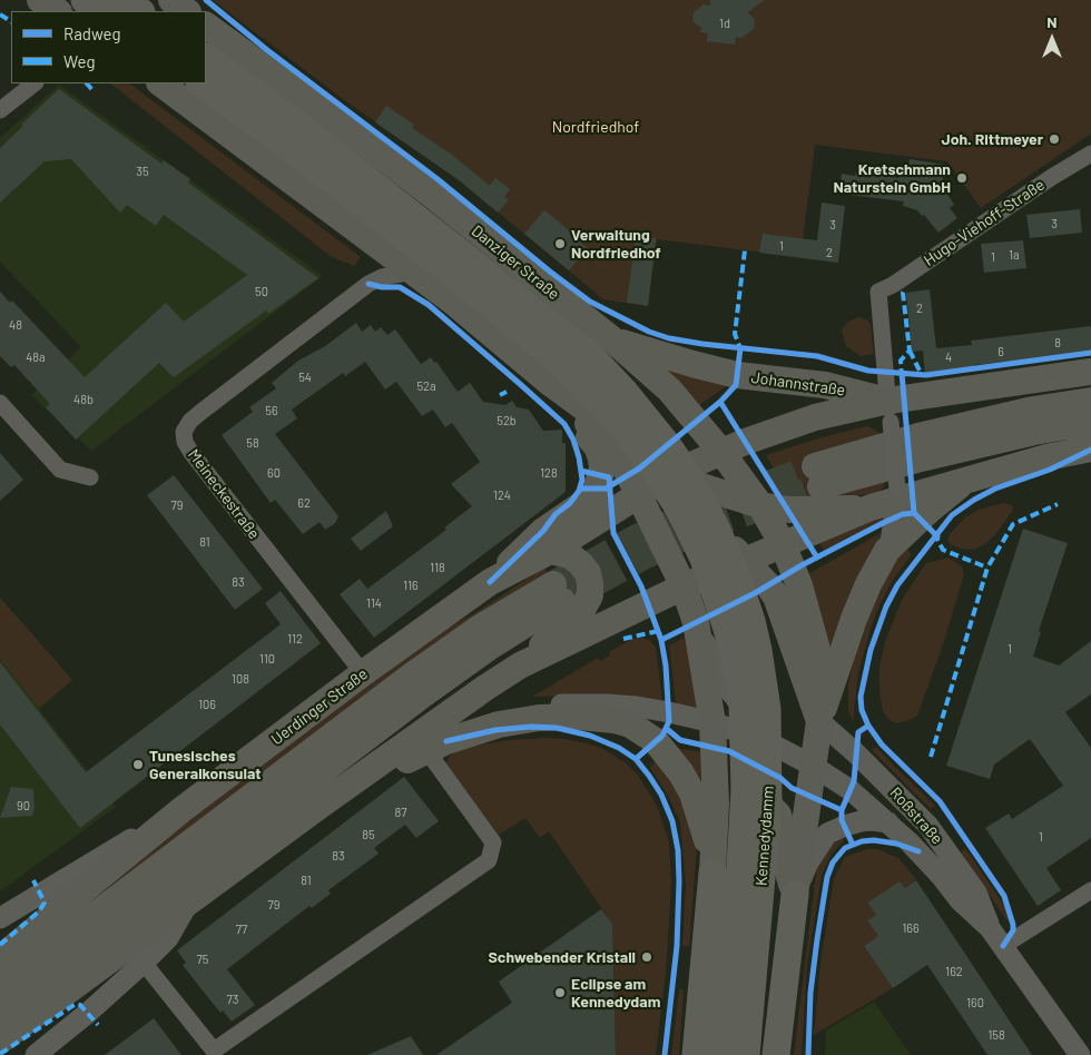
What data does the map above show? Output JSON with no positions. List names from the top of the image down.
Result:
{
  "streets": {
    "highway": ["Kennedydamm"],
    "main road": ["Danziger Straße", "Johannstraße", "Uerdinger Straße"],
    "street": ["Hugo-Viehoff-Straße", "Meineckestraße", "Roßstraße"]
  },
  "crossings": [
    ["Hugo-Viehoff-Straße", "Johannstraße"],
    ["Danziger Straße", "Johannstraße"],
    ["Johannstraße", "Uerdinger Straße"],
    ["Meineckestraße", "Uerdinger Straße"]
  ],
  "parks": ["Nordfriedhof"],
  "places": [
    "Joh. Rittmeyer",
    "Kretschmann Naturstein GmbH",
    "Verwaltung Nordfriedhof",
    "Tunesisches Generalkonsulat",
    "Schwebender Kristall",
    "Eclipse am Kennedydam"
  ],
  "house_numbers": [
    "1d",
    "35",
    "3",
    "3",
    "1",
    "2",
    "1a",
    "1",
    "50",
    "2",
    "48",
    "8",
    "6",
    "48a",
    "4",
    "54",
    "52a",
    "48b",
    "56",
    "52b",
    "58",
    "60",
    "128",
    "124",
    "62",
    "79",
    "81",
    "118",
    "83",
    "116",
    "114",
    "112",
    "1",
    "110",
    "108",
    "106",
    "90",
    "87",
    "85",
    "1",
    "83",
    "81",
    "79",
    "166",
    "77",
    "75",
    "162",
    "73",
    "160",
    "158"
  ],
  "legend": ["Radweg", "Weg"],
  "north": "top"
}
